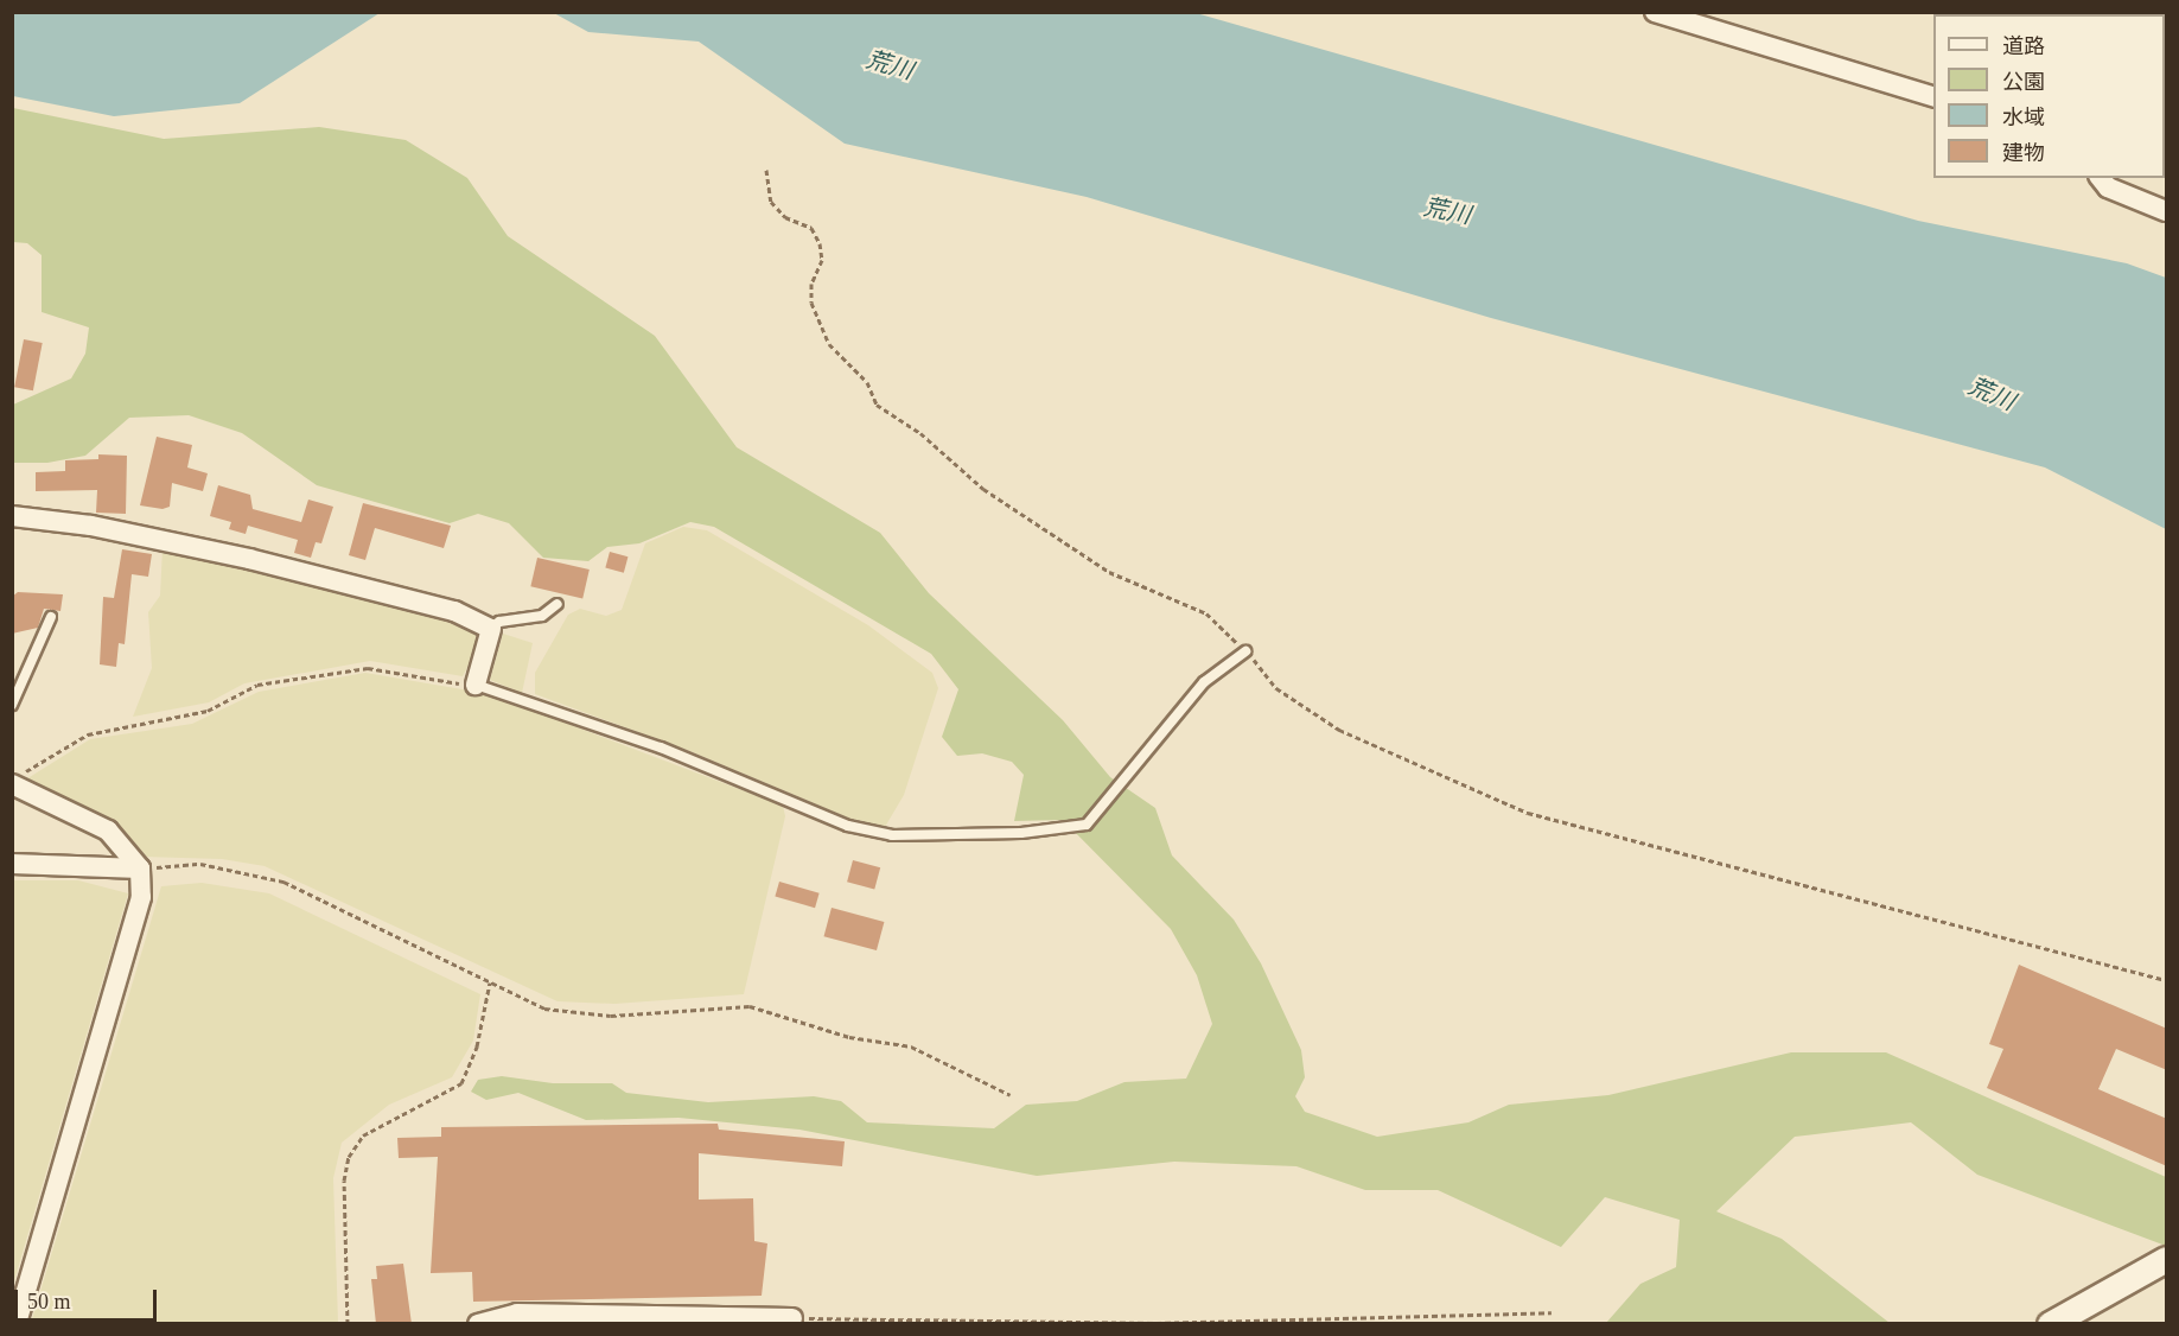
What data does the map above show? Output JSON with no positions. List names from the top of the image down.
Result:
{
  "water": ["荒川"],
  "legend": [
    "道路",
    "公園",
    "水域",
    "建物"
  ],
  "scale_bar": "50 m"
}
